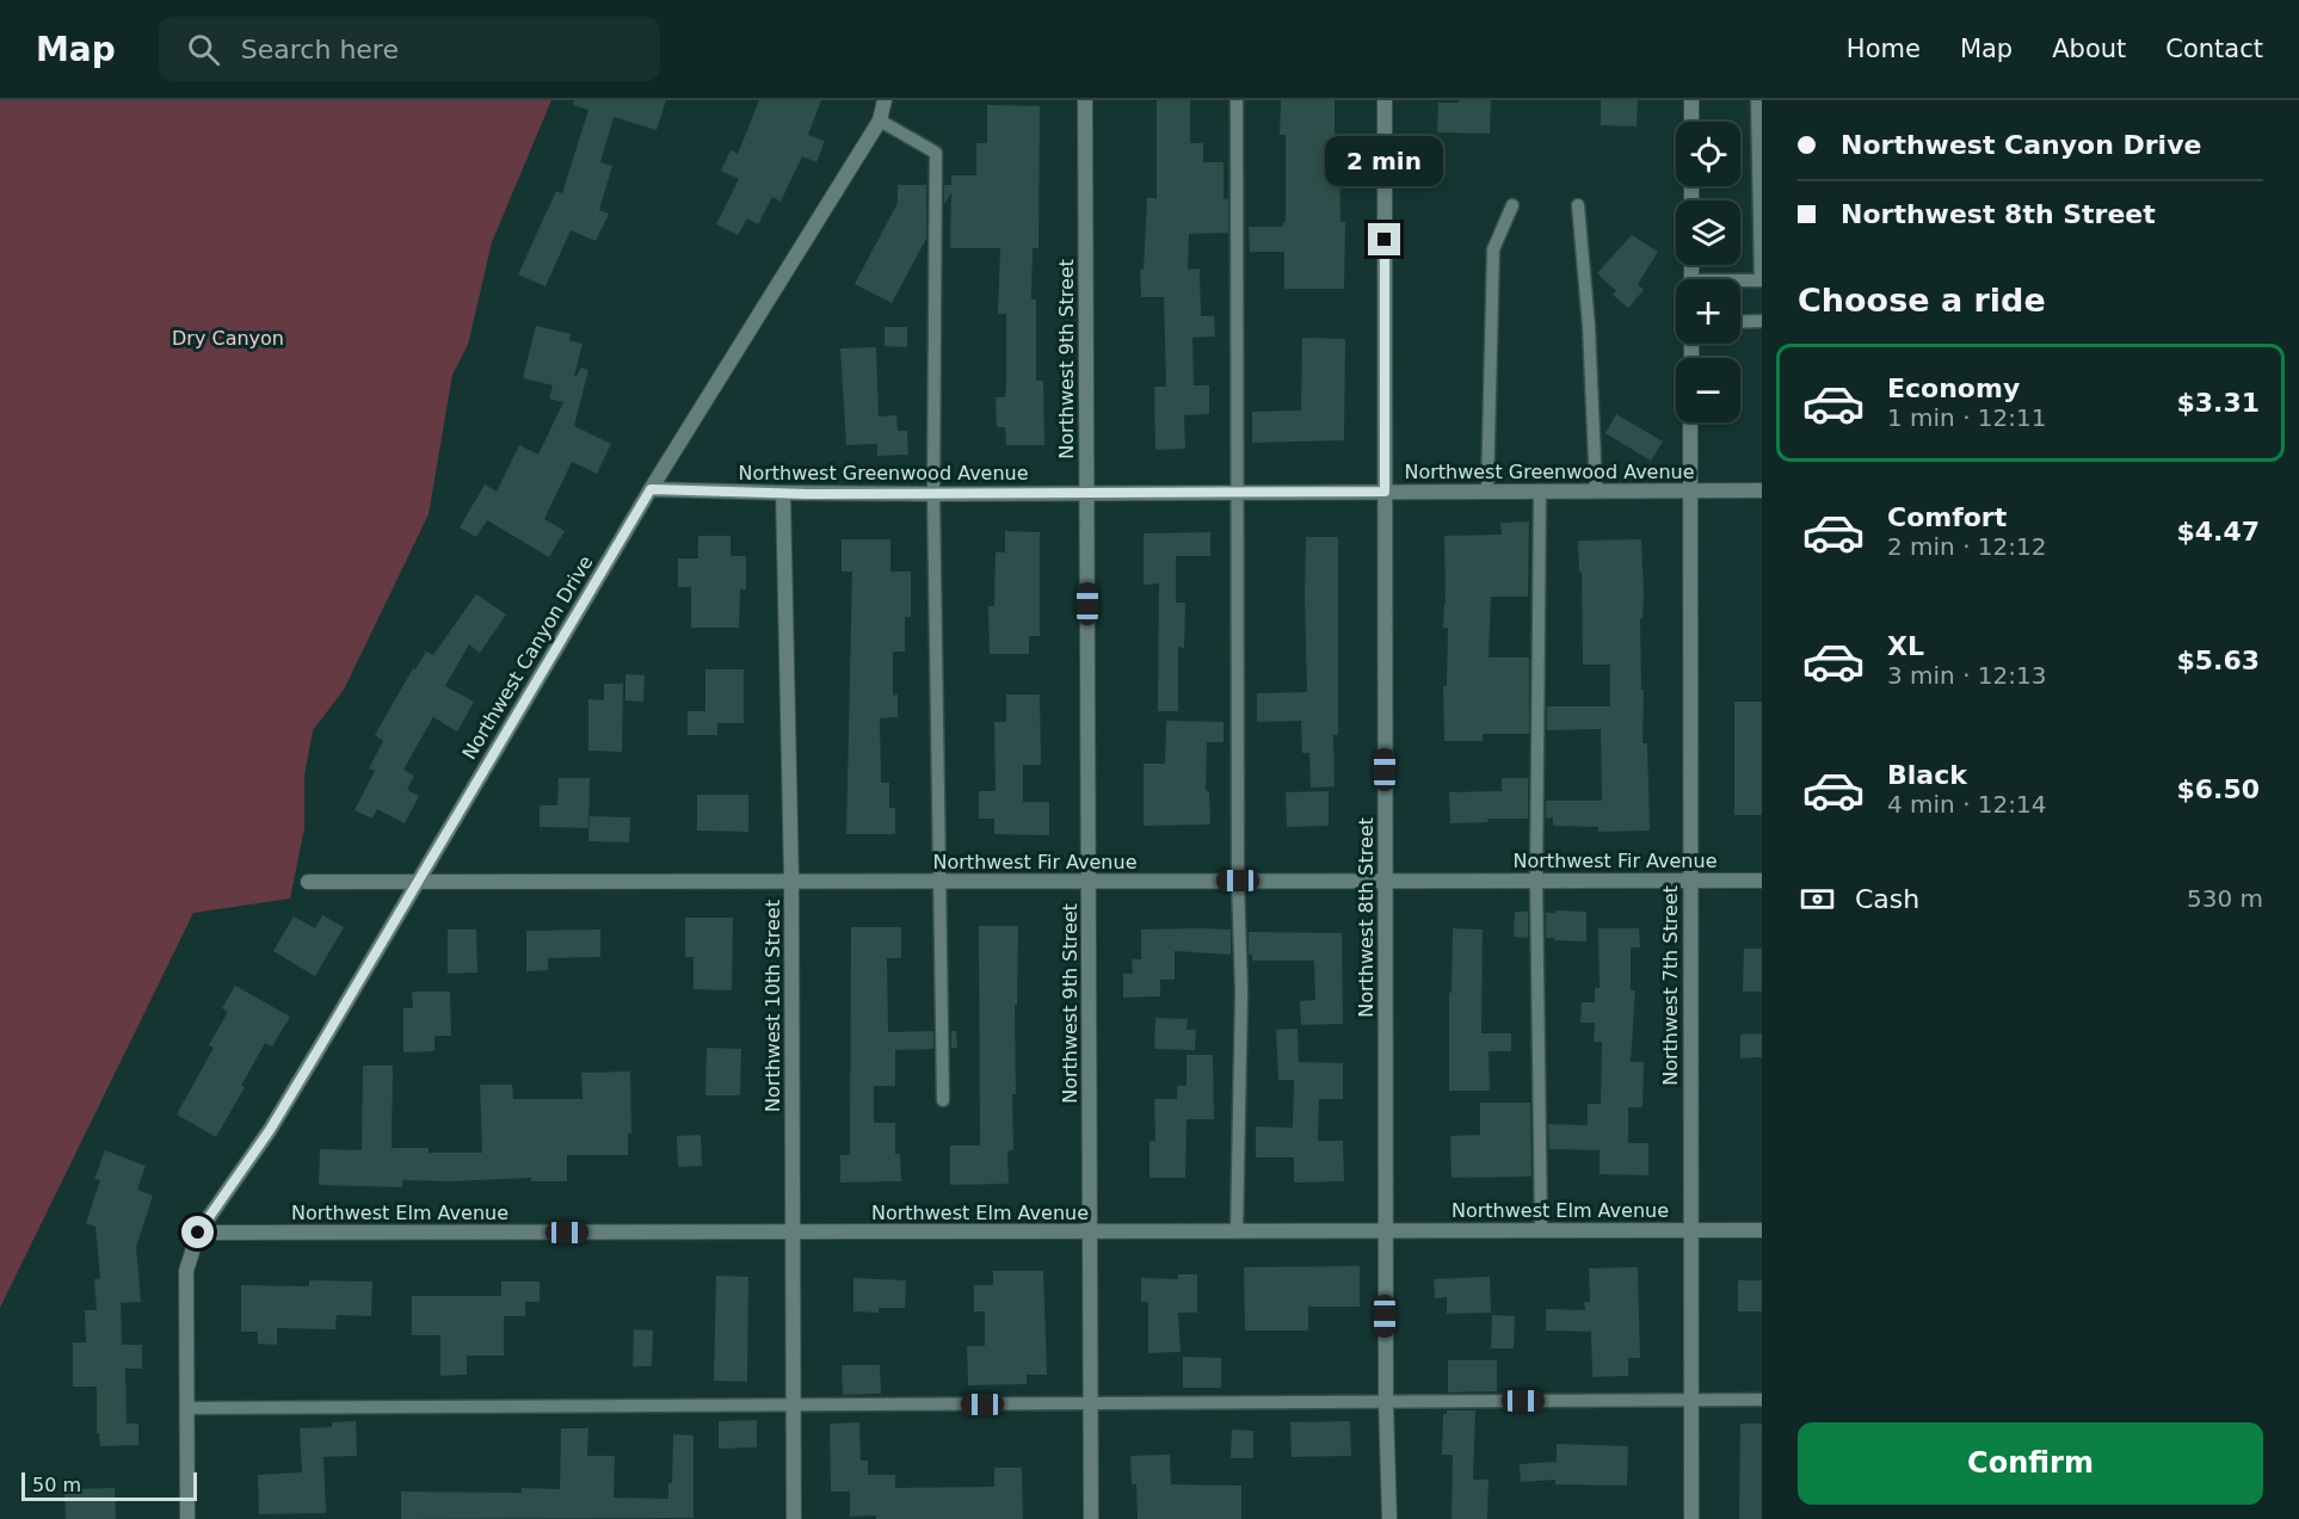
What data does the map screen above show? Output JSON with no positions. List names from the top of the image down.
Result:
{
  "streets": {
    "street": [
      "Northwest 9th Street",
      "Northwest Greenwood Avenue",
      "Northwest Canyon Drive",
      "Northwest Fir Avenue",
      "Northwest 8th Street",
      "Northwest 7th Street",
      "Northwest 10th Street",
      "Northwest Elm Avenue"
    ]
  },
  "crossings": [
    ["Northwest 9th Street", "Northwest Greenwood Avenue"],
    ["Northwest 9th Street", "Northwest Fir Avenue"],
    ["Northwest 9th Street", "Northwest Elm Avenue"],
    ["Northwest Greenwood Avenue", "Northwest Canyon Drive"],
    ["Northwest Greenwood Avenue", "Northwest 8th Street"],
    ["Northwest Greenwood Avenue", "Northwest 7th Street"],
    ["Northwest Greenwood Avenue", "Northwest 10th Street"],
    ["Northwest Canyon Drive", "Northwest Fir Avenue"],
    ["Northwest Canyon Drive", "Northwest Elm Avenue"],
    ["Northwest Fir Avenue", "Northwest 8th Street"],
    ["Northwest Fir Avenue", "Northwest 7th Street"],
    ["Northwest Fir Avenue", "Northwest 10th Street"],
    ["Northwest 8th Street", "Northwest Elm Avenue"],
    ["Northwest 7th Street", "Northwest Elm Avenue"],
    ["Northwest 10th Street", "Northwest Elm Avenue"]
  ],
  "parks": ["Dry Canyon"],
  "scale_bar": "50 m",
  "page": {
    "header": "Map",
    "search": "Search here",
    "nav": [
      "Home",
      "Map",
      "About",
      "Contact"
    ],
    "banner": ["Northwest Canyon Drive", "Northwest 8th Street"],
    "map_buttons": ["+", "−"],
    "bubble": "2 min",
    "heading": "Choose a ride",
    "list": [
      {
        "name": "Economy",
        "note": "1 min · 12:11",
        "value": "$3.31"
      },
      {
        "name": "Comfort",
        "note": "2 min · 12:12",
        "value": "$4.47"
      },
      {
        "name": "XL",
        "note": "3 min · 12:13",
        "value": "$5.63"
      },
      {
        "name": "Black",
        "note": "4 min · 12:14",
        "value": "$6.50"
      }
    ],
    "pay": ["Cash", "530 m"],
    "buttons": "Confirm",
    "scale": "50 m"
  }
}
